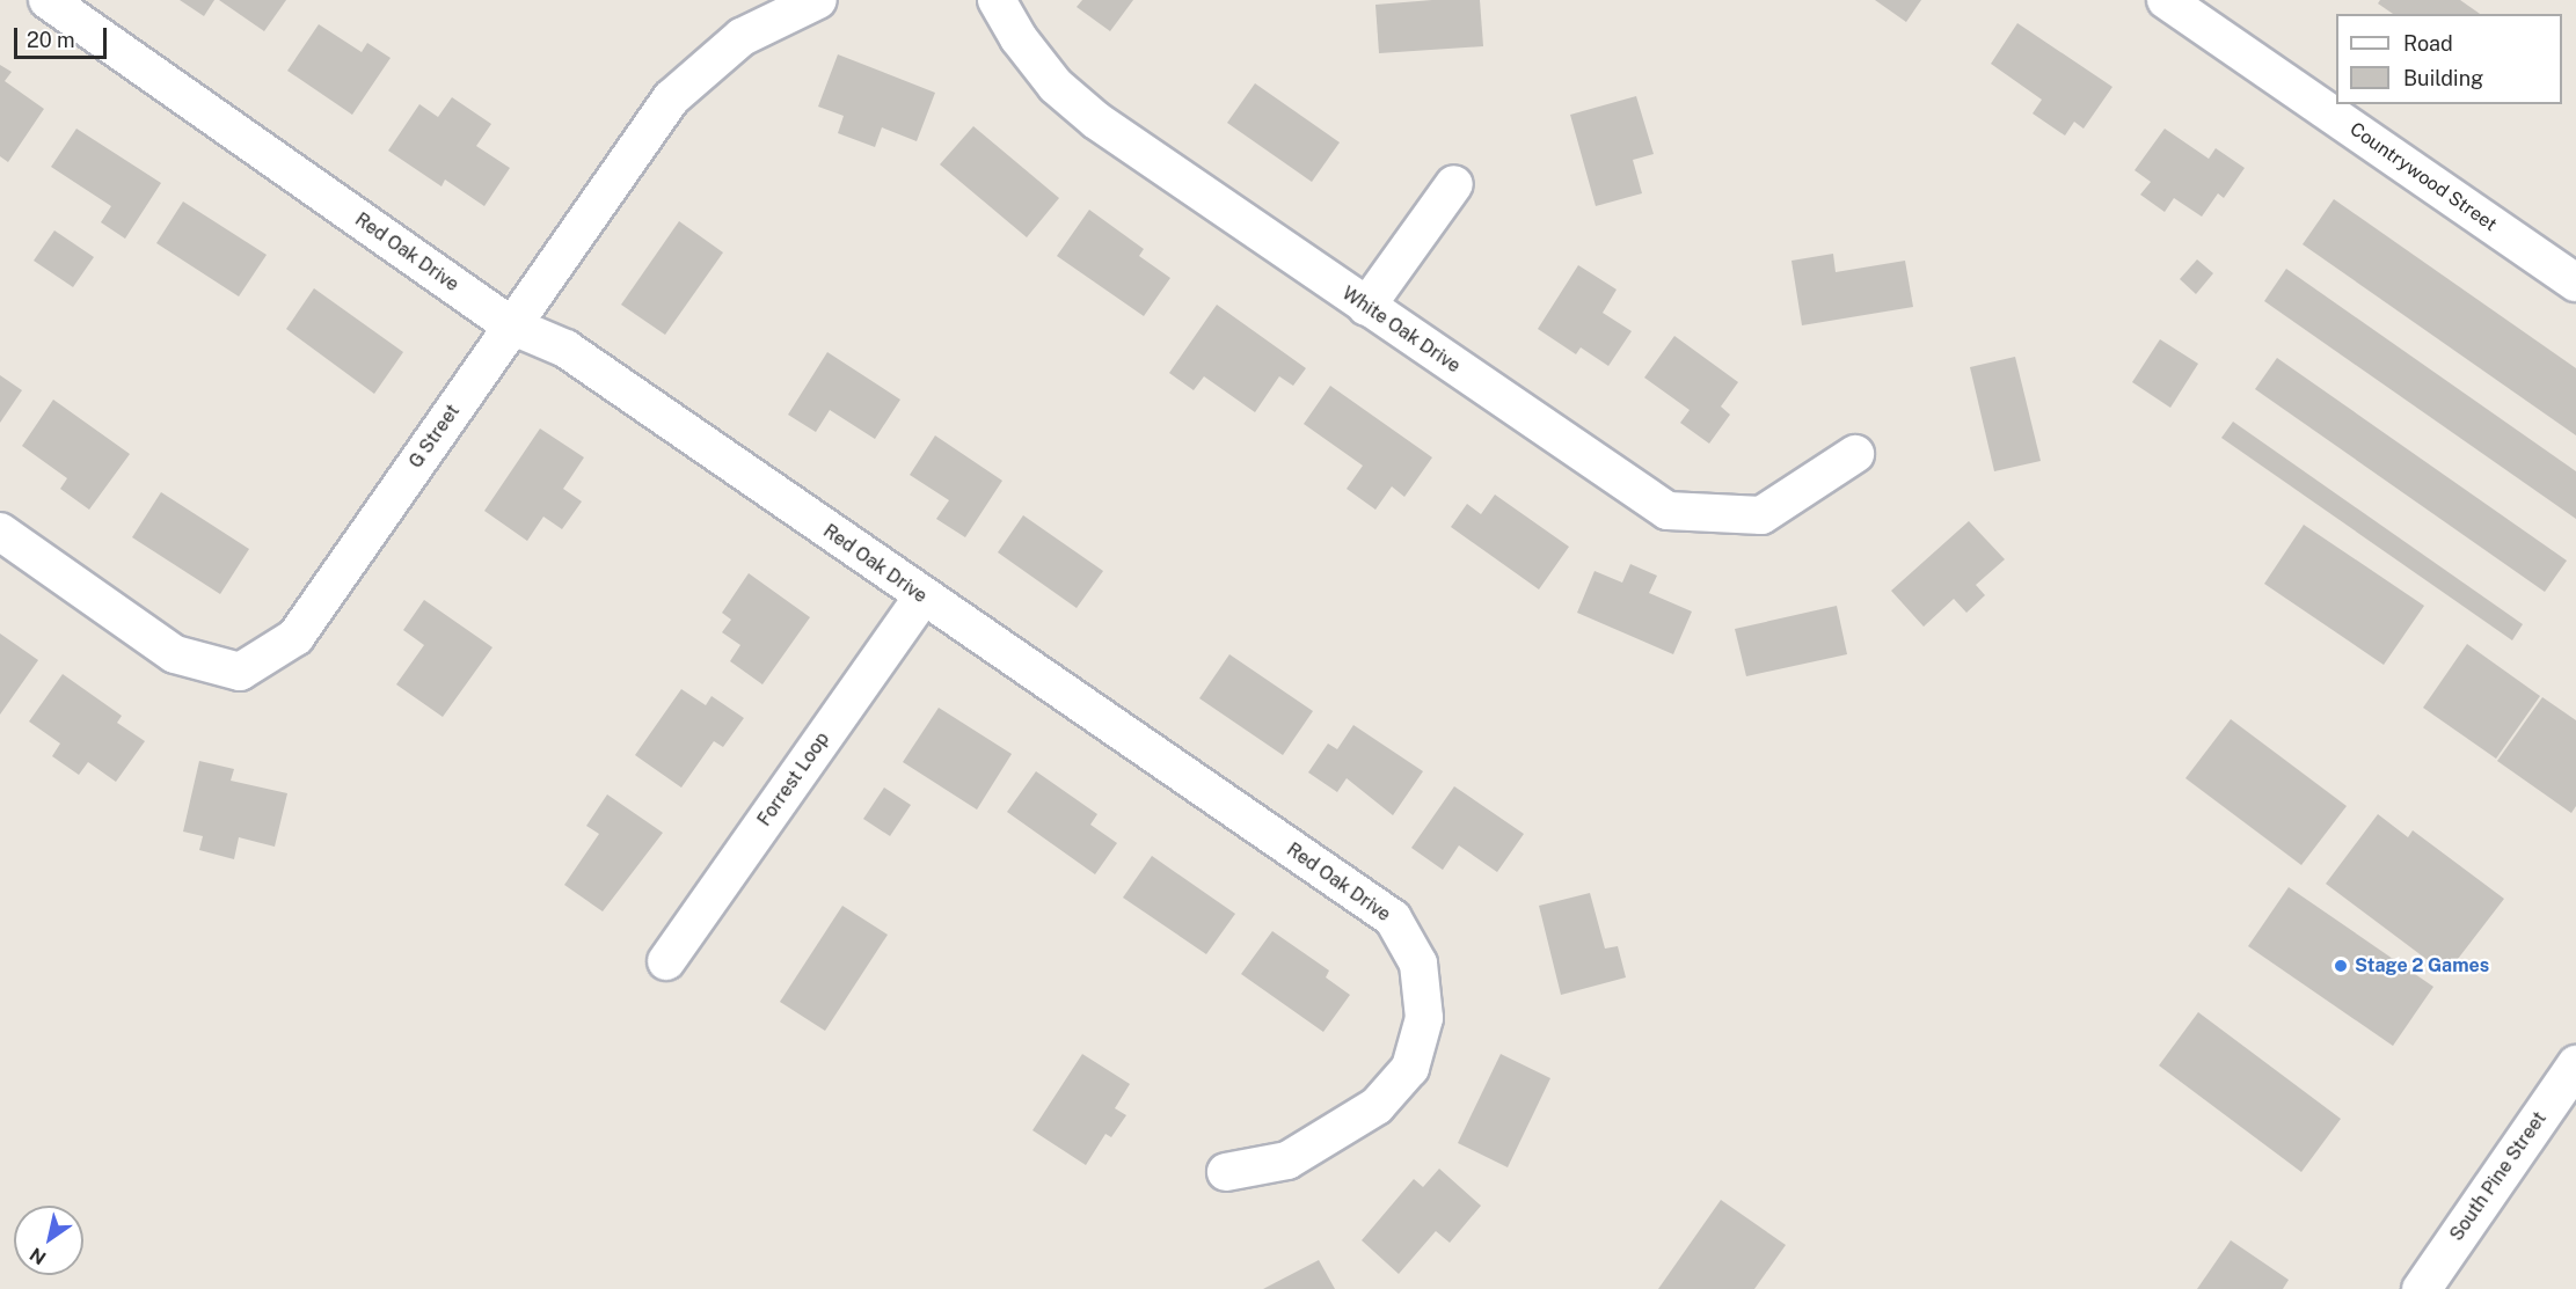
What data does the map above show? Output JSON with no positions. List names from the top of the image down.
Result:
{
  "streets": {
    "main road": ["South Pine Street"],
    "street": [
      "Countrywood Street",
      "Red Oak Drive",
      "White Oak Drive",
      "G Street",
      "Forrest Loop"
    ]
  },
  "crossings": [
    ["Red Oak Drive", "G Street"],
    ["Red Oak Drive", "Forrest Loop"]
  ],
  "places": ["Stage 2 Games"],
  "legend": ["Road", "Building"],
  "scale_bar": "20 m",
  "north": "bottom left"
}
